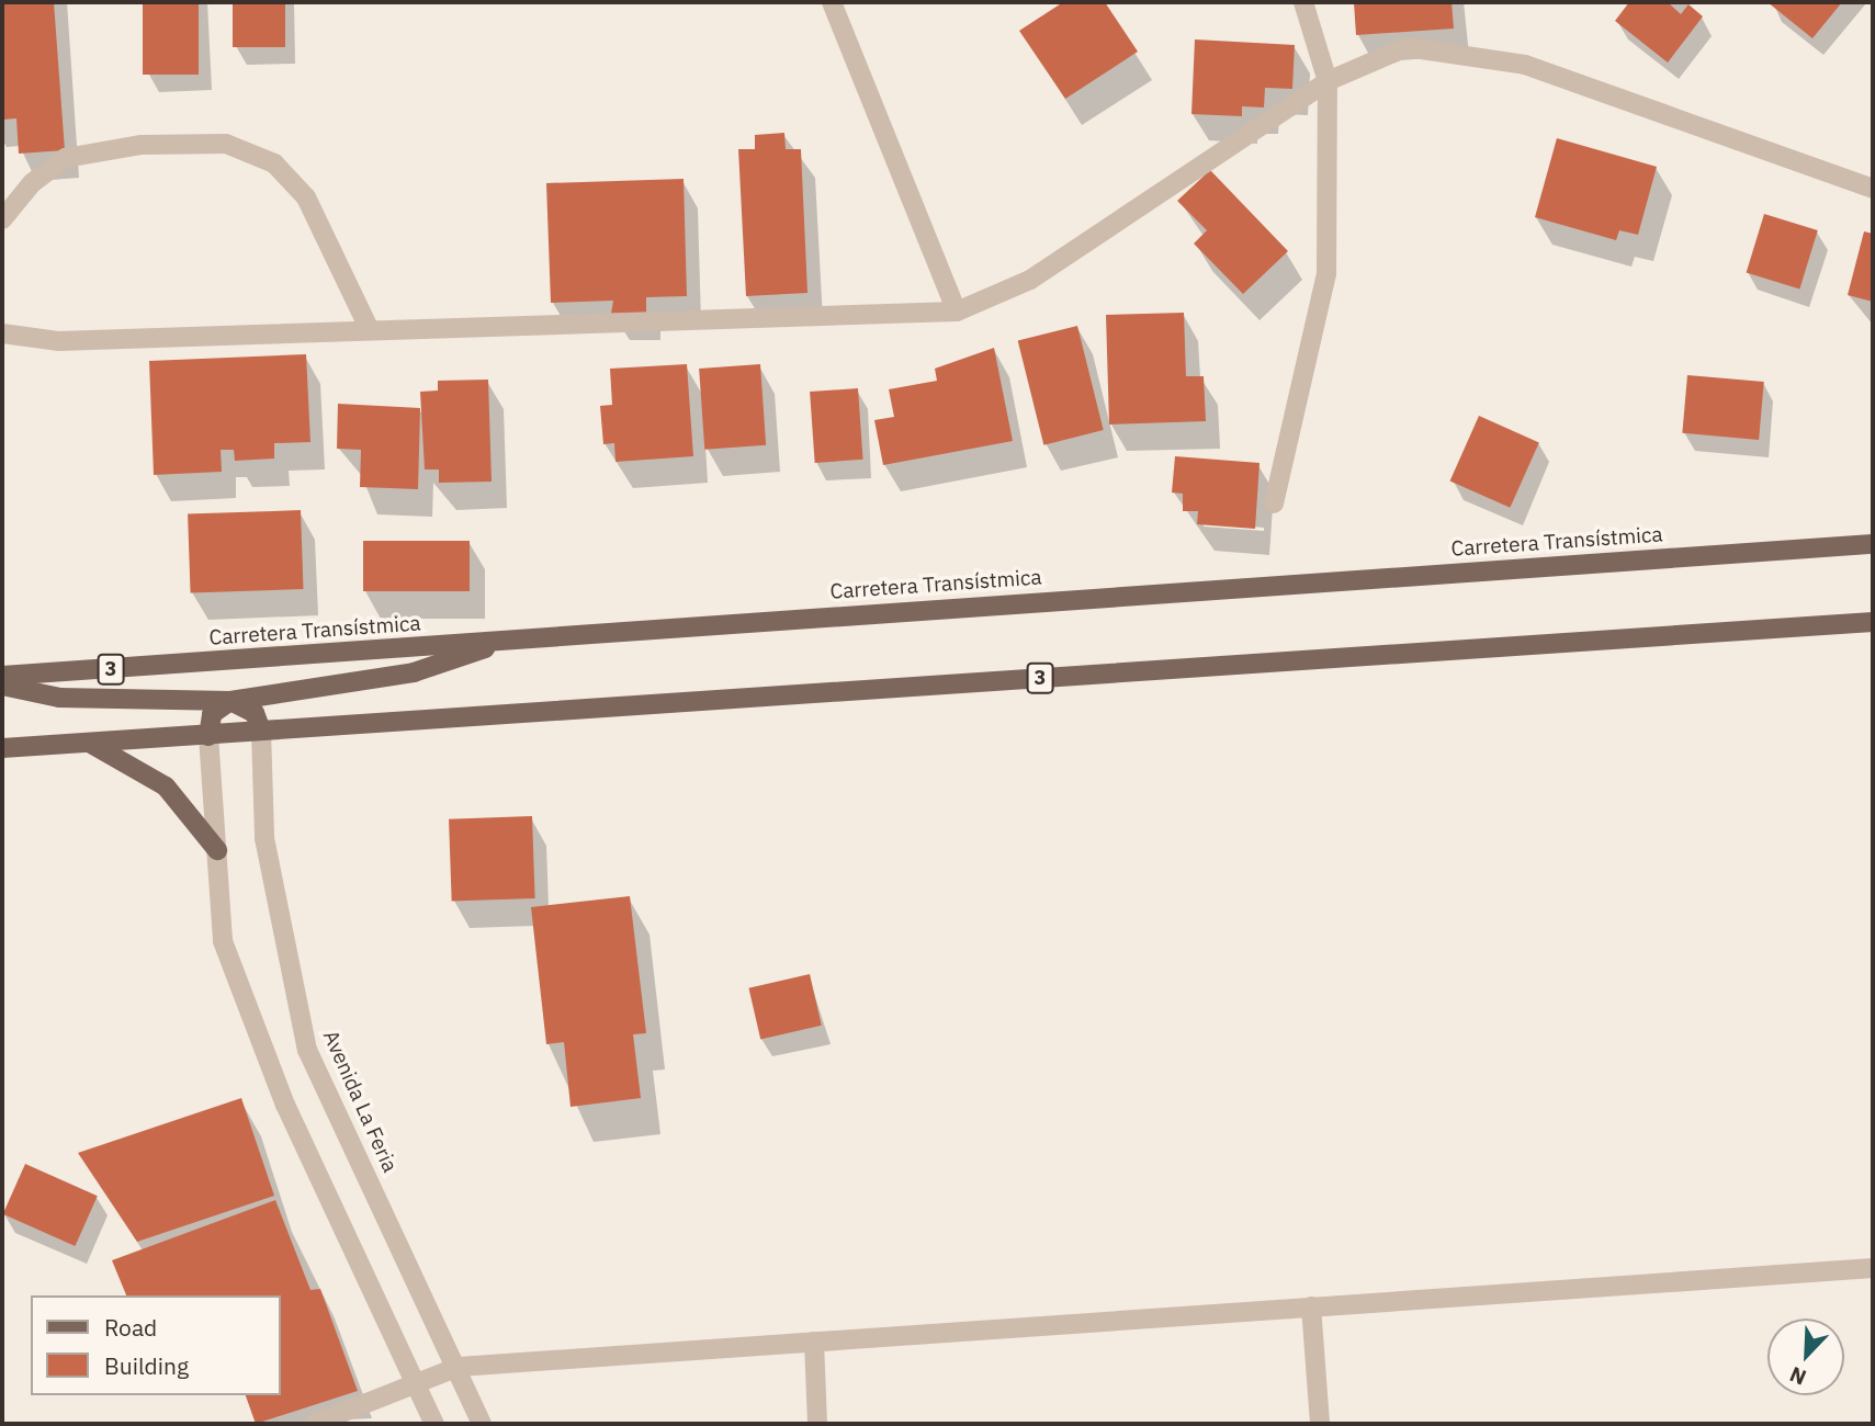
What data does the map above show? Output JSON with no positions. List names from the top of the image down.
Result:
{
  "streets": {
    "main road": ["Carretera Transístmica", "3"],
    "street": ["Avenida La Feria"]
  },
  "crossings": [
    ["3", "Avenida La Feria"]
  ],
  "legend": ["Road", "Building"],
  "north": "bottom left"
}
